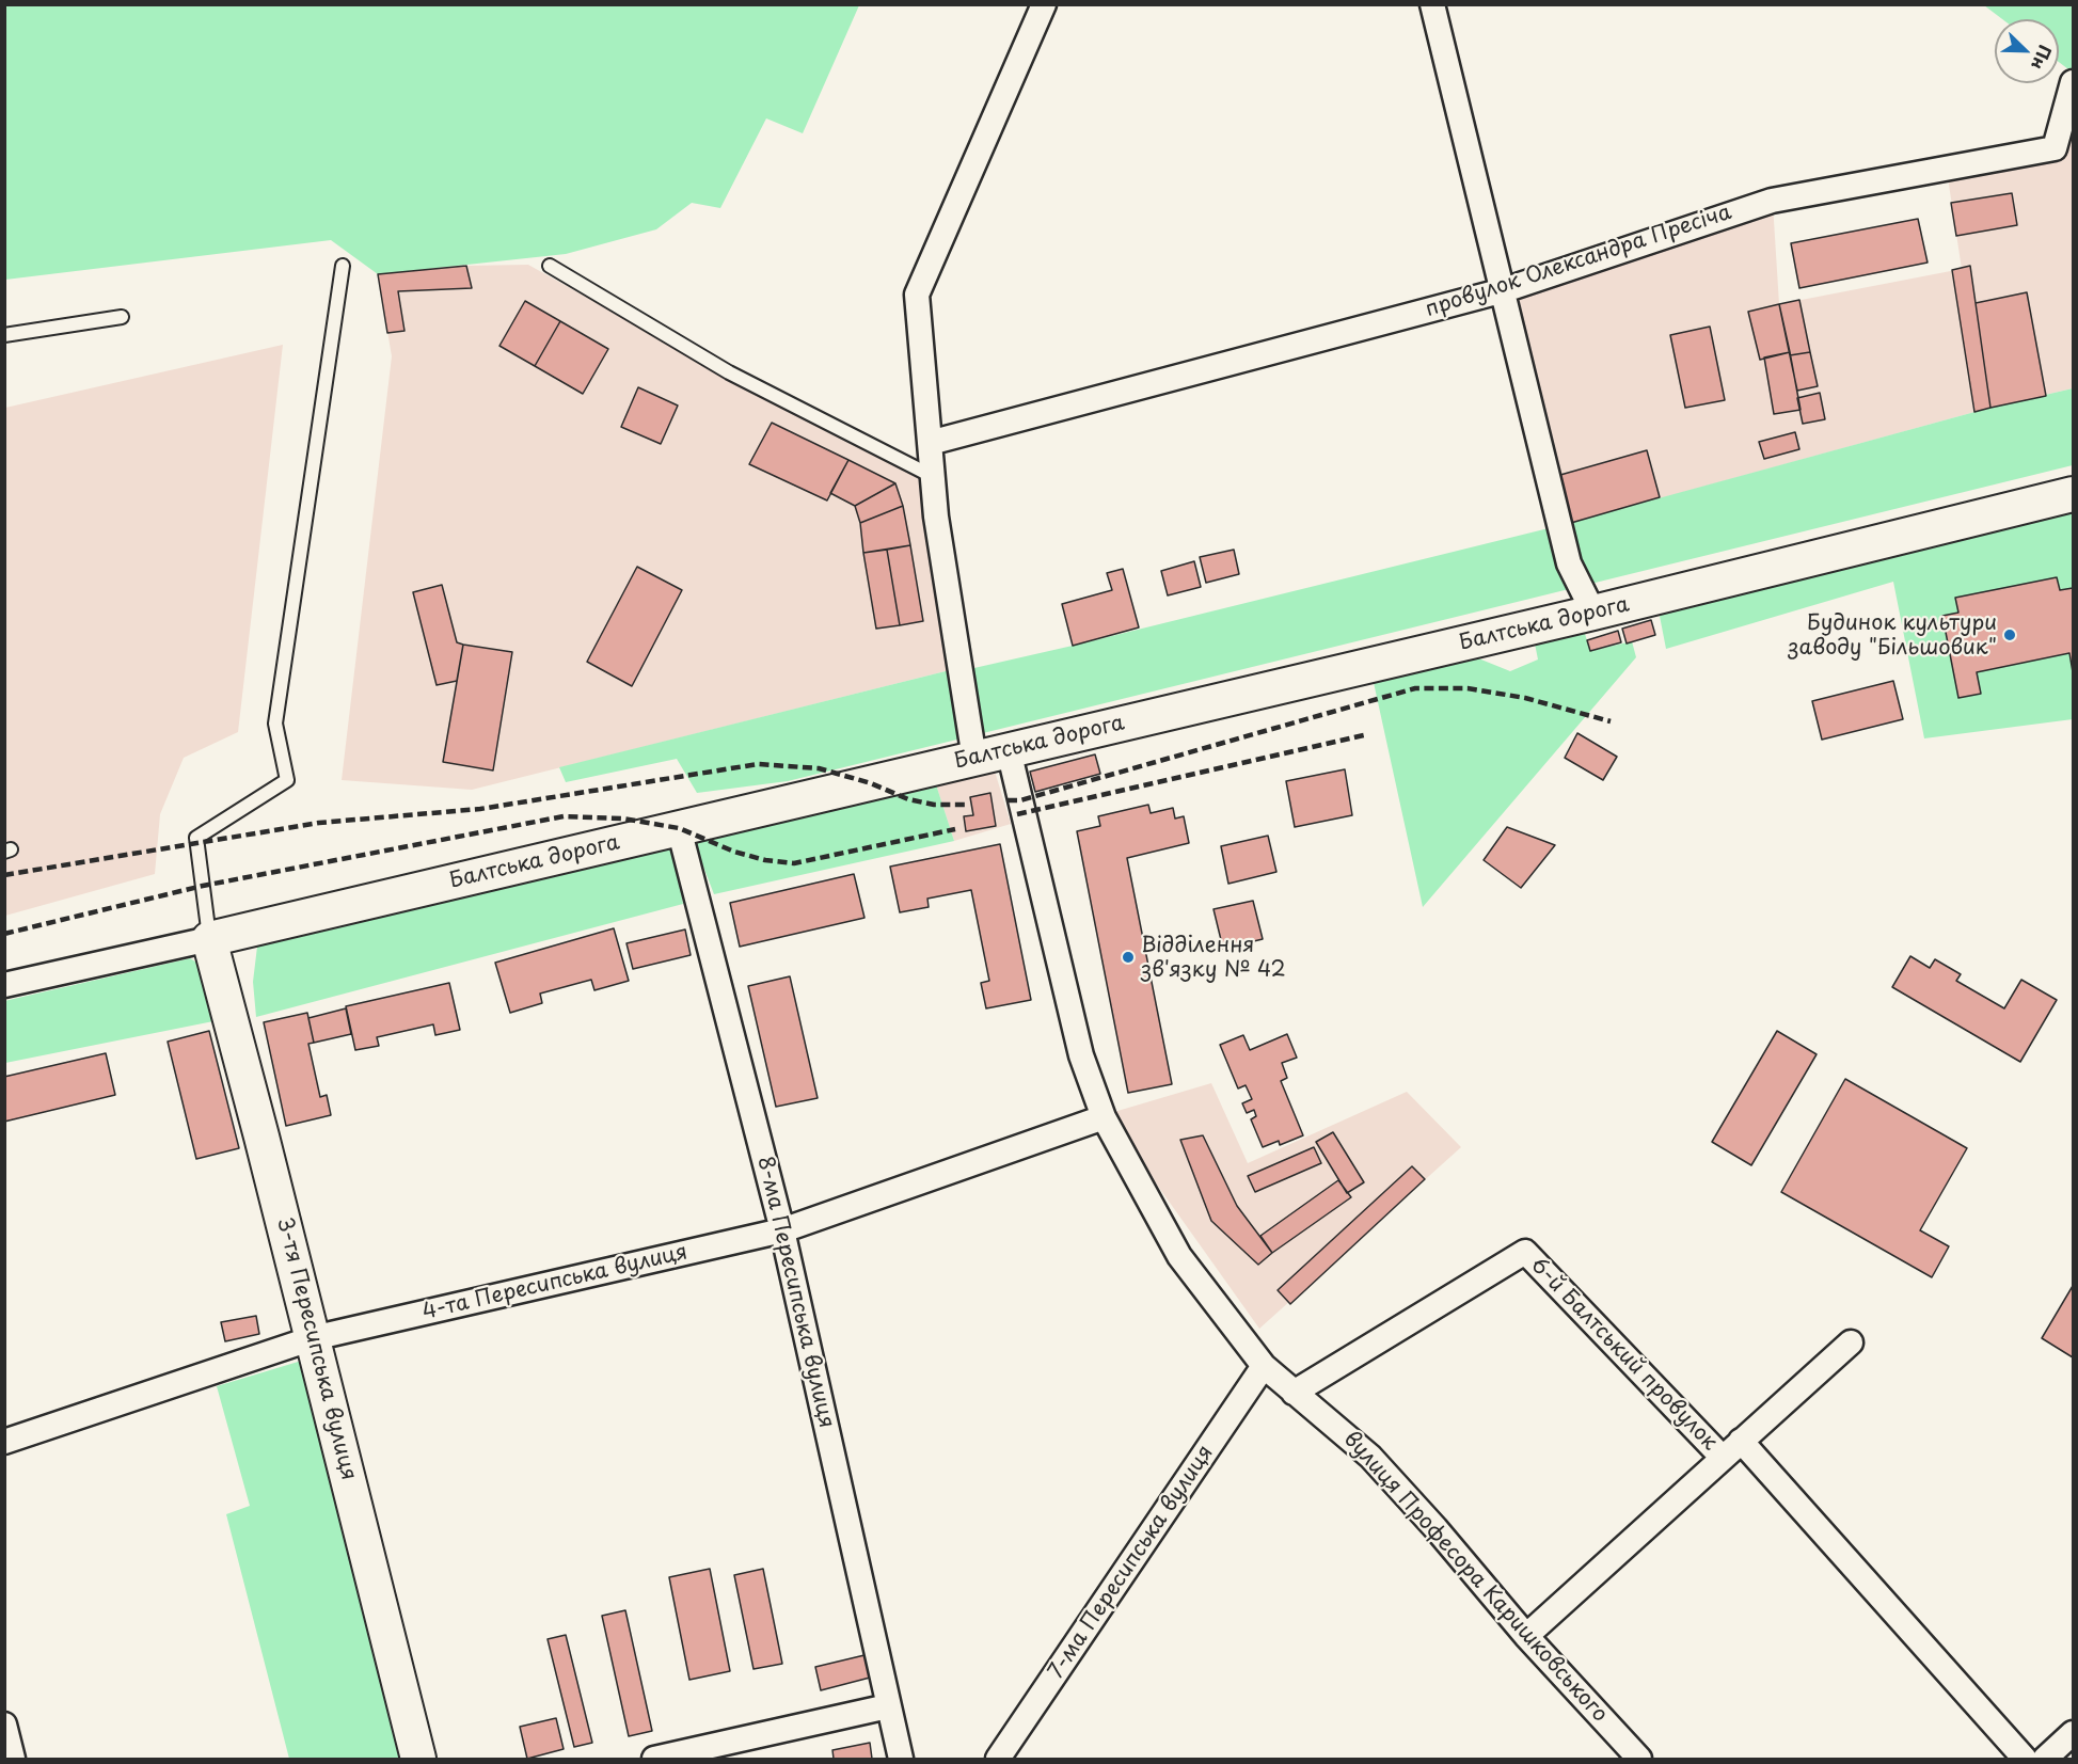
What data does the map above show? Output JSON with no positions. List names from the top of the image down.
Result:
{
  "streets": {
    "main road": ["Балтська дорога", "3-тя Пересипська вулиця"],
    "street": [
      "провулок Олександра Пресіча",
      "4-та Пересипська вулиця",
      "8-ма Пересипська вулиця",
      "6-й Балтський провулок",
      "7-ма Пересипська вулиця",
      "вулиця Професора Каришковського"
    ]
  },
  "crossings": [
    ["Балтська дорога", "8-ма Пересипська вулиця"],
    ["Балтська дорога", "3-тя Пересипська вулиця"],
    ["Балтська дорога", "вулиця Професора Каришковського"],
    ["4-та Пересипська вулиця", "8-ма Пересипська вулиця"],
    ["4-та Пересипська вулиця", "3-тя Пересипська вулиця"],
    ["4-та Пересипська вулиця", "вулиця Професора Каришковського"],
    ["6-й Балтський провулок", "вулиця Професора Каришковського"],
    ["7-ма Пересипська вулиця", "вулиця Професора Каришковського"]
  ],
  "places": ["Будинок культури заводу \"Більшовик\"", "Відділення зв'язку № 42"],
  "north": "bottom right"
}
